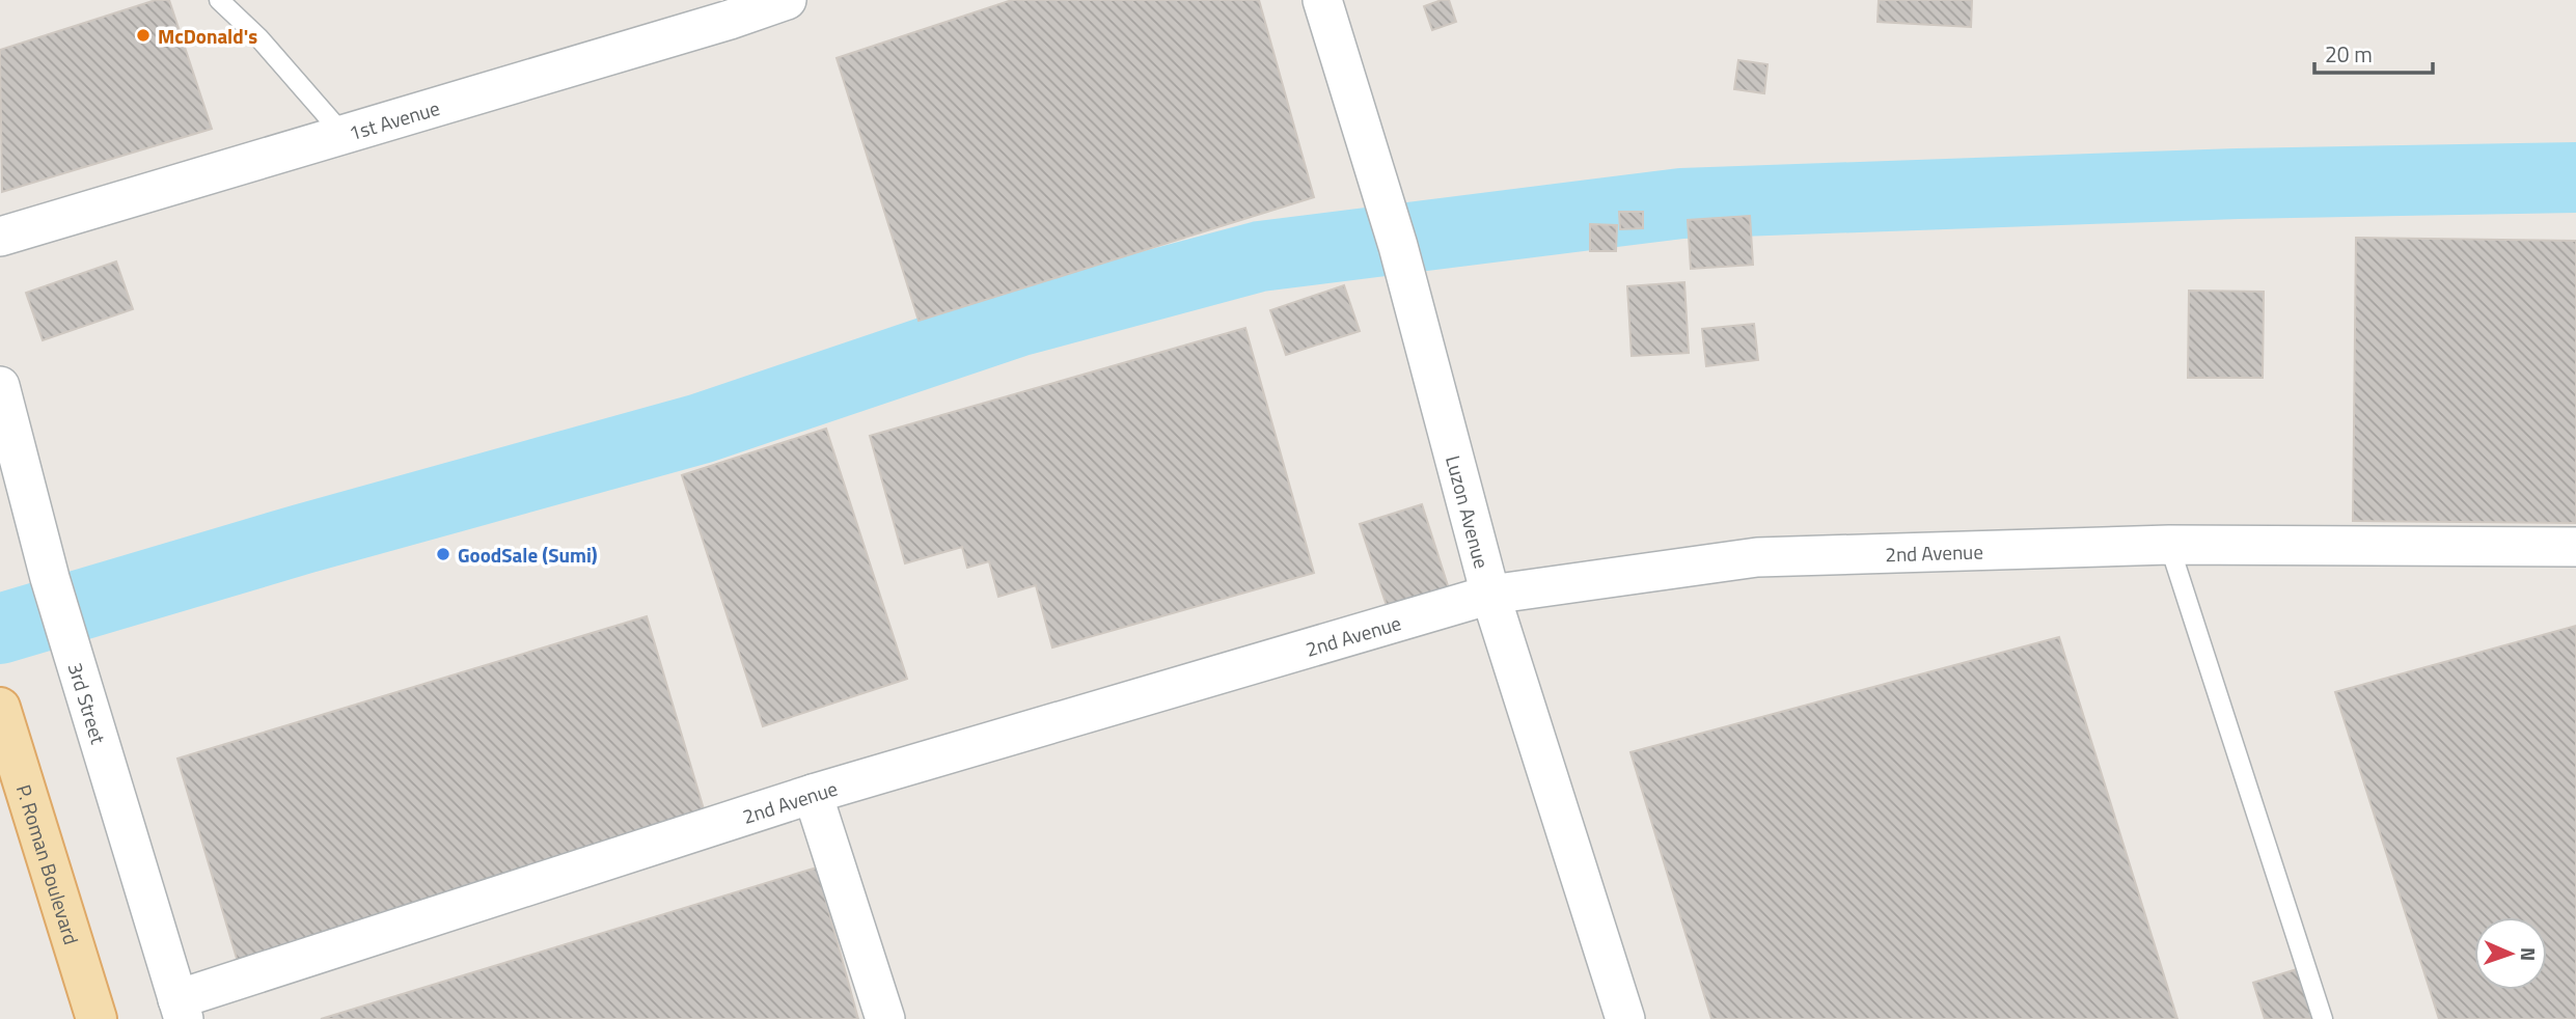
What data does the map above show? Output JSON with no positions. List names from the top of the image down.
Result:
{
  "streets": {
    "main road": ["P. Roman Boulevard"],
    "street": [
      "1st Avenue",
      "Luzon Avenue",
      "2nd Avenue",
      "3rd Street"
    ]
  },
  "crossings": [
    ["Luzon Avenue", "2nd Avenue"],
    ["2nd Avenue", "3rd Street"]
  ],
  "places": ["McDonald's", "GoodSale (Sumi)"],
  "scale_bar": "20 m",
  "north": "right"
}
